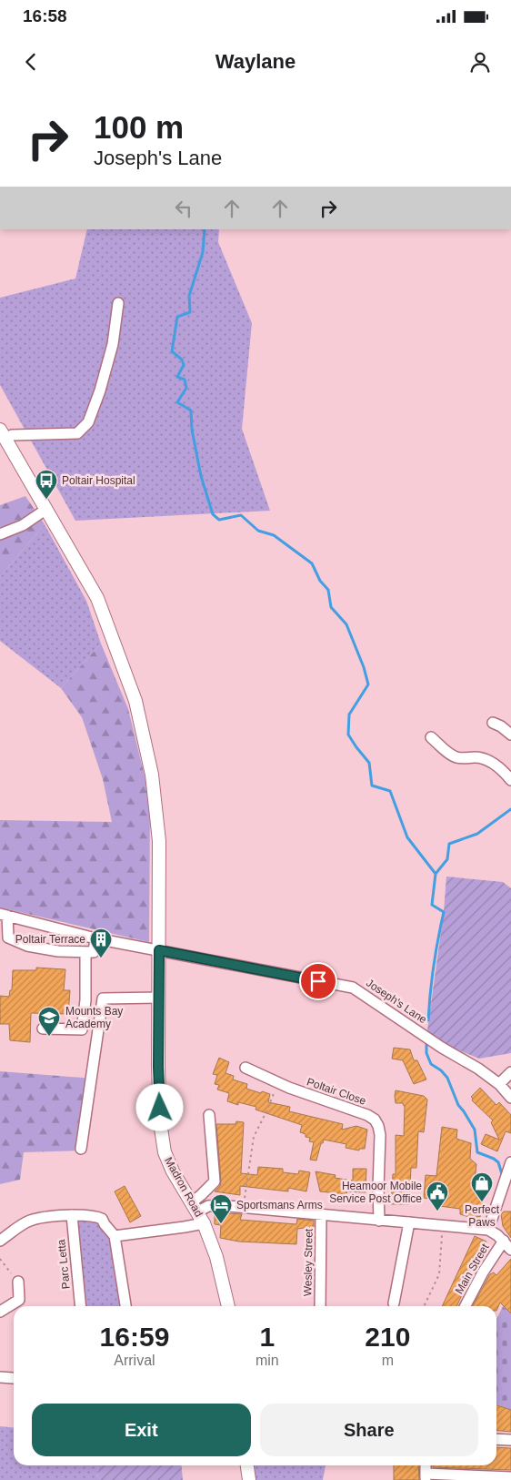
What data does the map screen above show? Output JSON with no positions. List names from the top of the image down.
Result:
{
  "streets": {
    "main road": ["Madron Road"],
    "street": [
      "Joseph's Lane",
      "Poltair Close",
      "Wesley Street",
      "Parc Letta",
      "Main Street"
    ]
  },
  "crossings": [
    ["Joseph's Lane", "Madron Road"]
  ],
  "places": {
    "bus stop": ["Poltair Hospital"],
    "building": ["Poltair Terrace"],
    "school or university": ["Mounts Bay Academy"],
    "shop": ["Perfect Paws"],
    "public building": ["Heamoor Mobile Service Post Office"],
    "hotel": ["Sportsmans Arms"]
  },
  "page": {
    "status": "16:58",
    "header": "Waylane",
    "turn": ["100 m", "Joseph's Lane"],
    "eta": [
      "16:59",
      "Arrival",
      "1",
      "min",
      "210",
      "m"
    ],
    "buttons": ["Exit", "Share"]
  }
}
